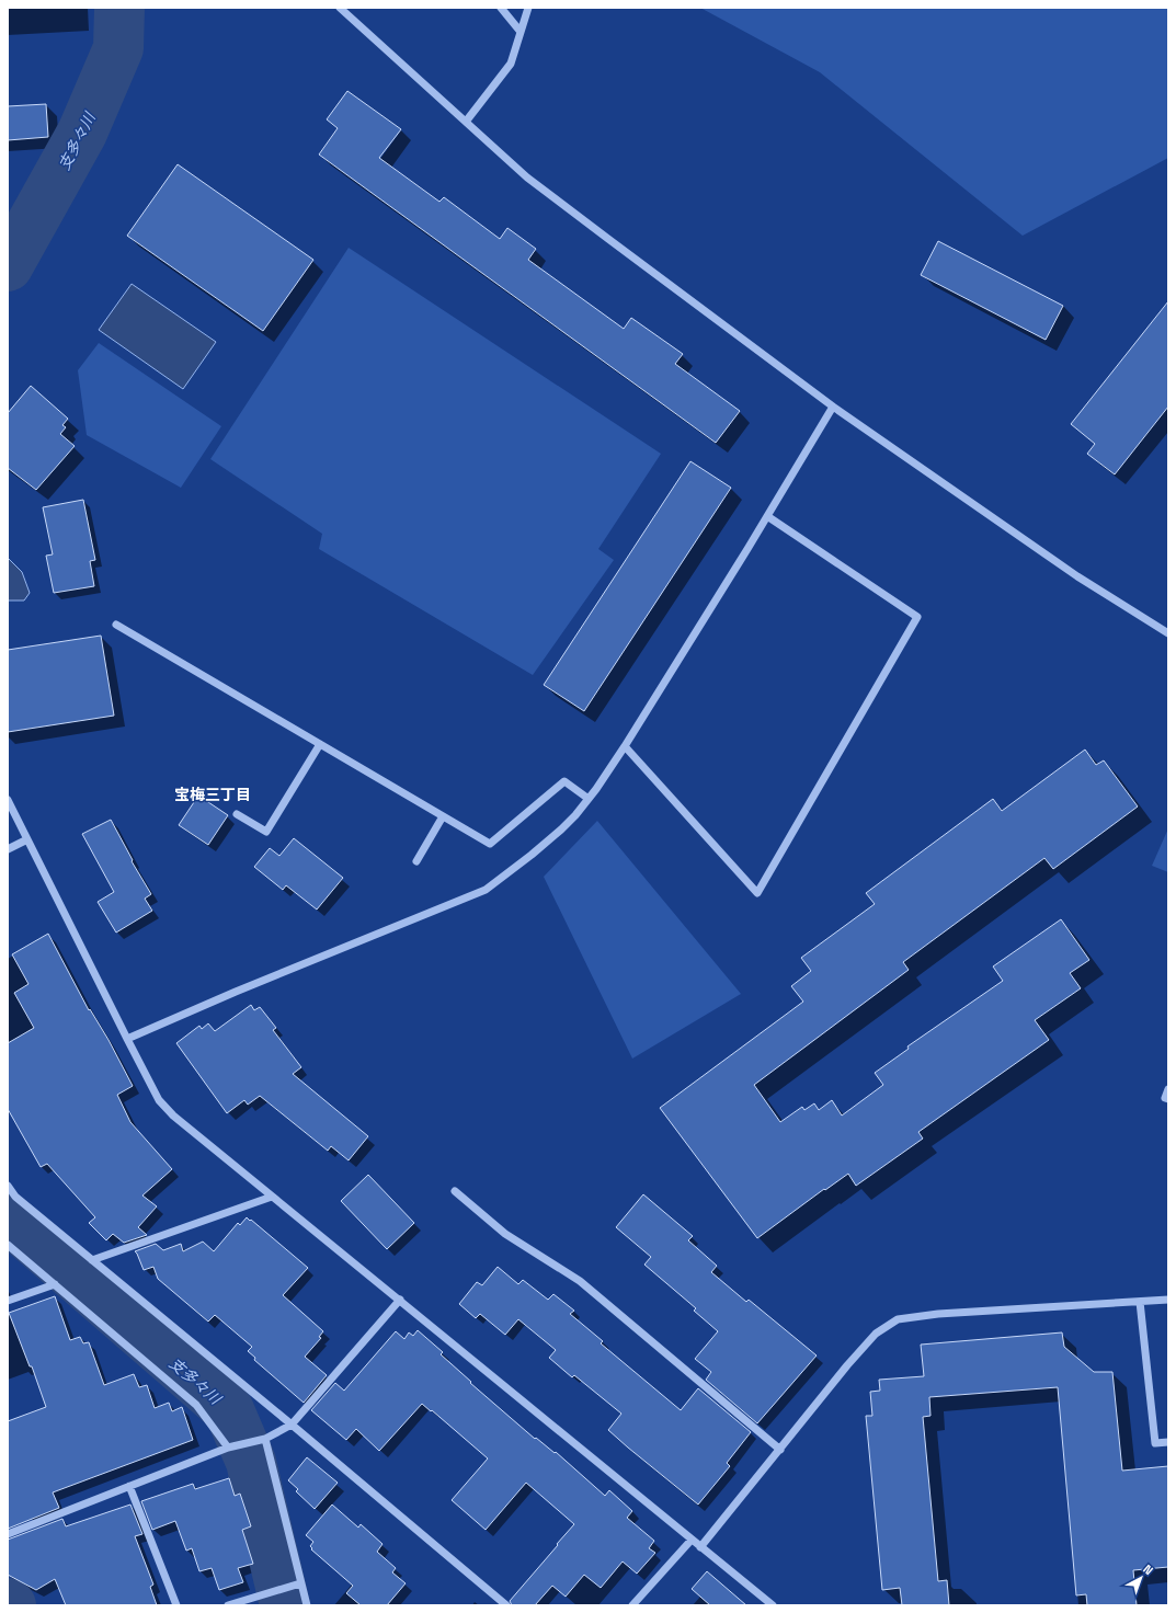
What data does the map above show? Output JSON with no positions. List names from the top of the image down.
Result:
{
  "districts": ["宝梅三丁目"],
  "water": ["支多々川"],
  "north": "top right"
}
